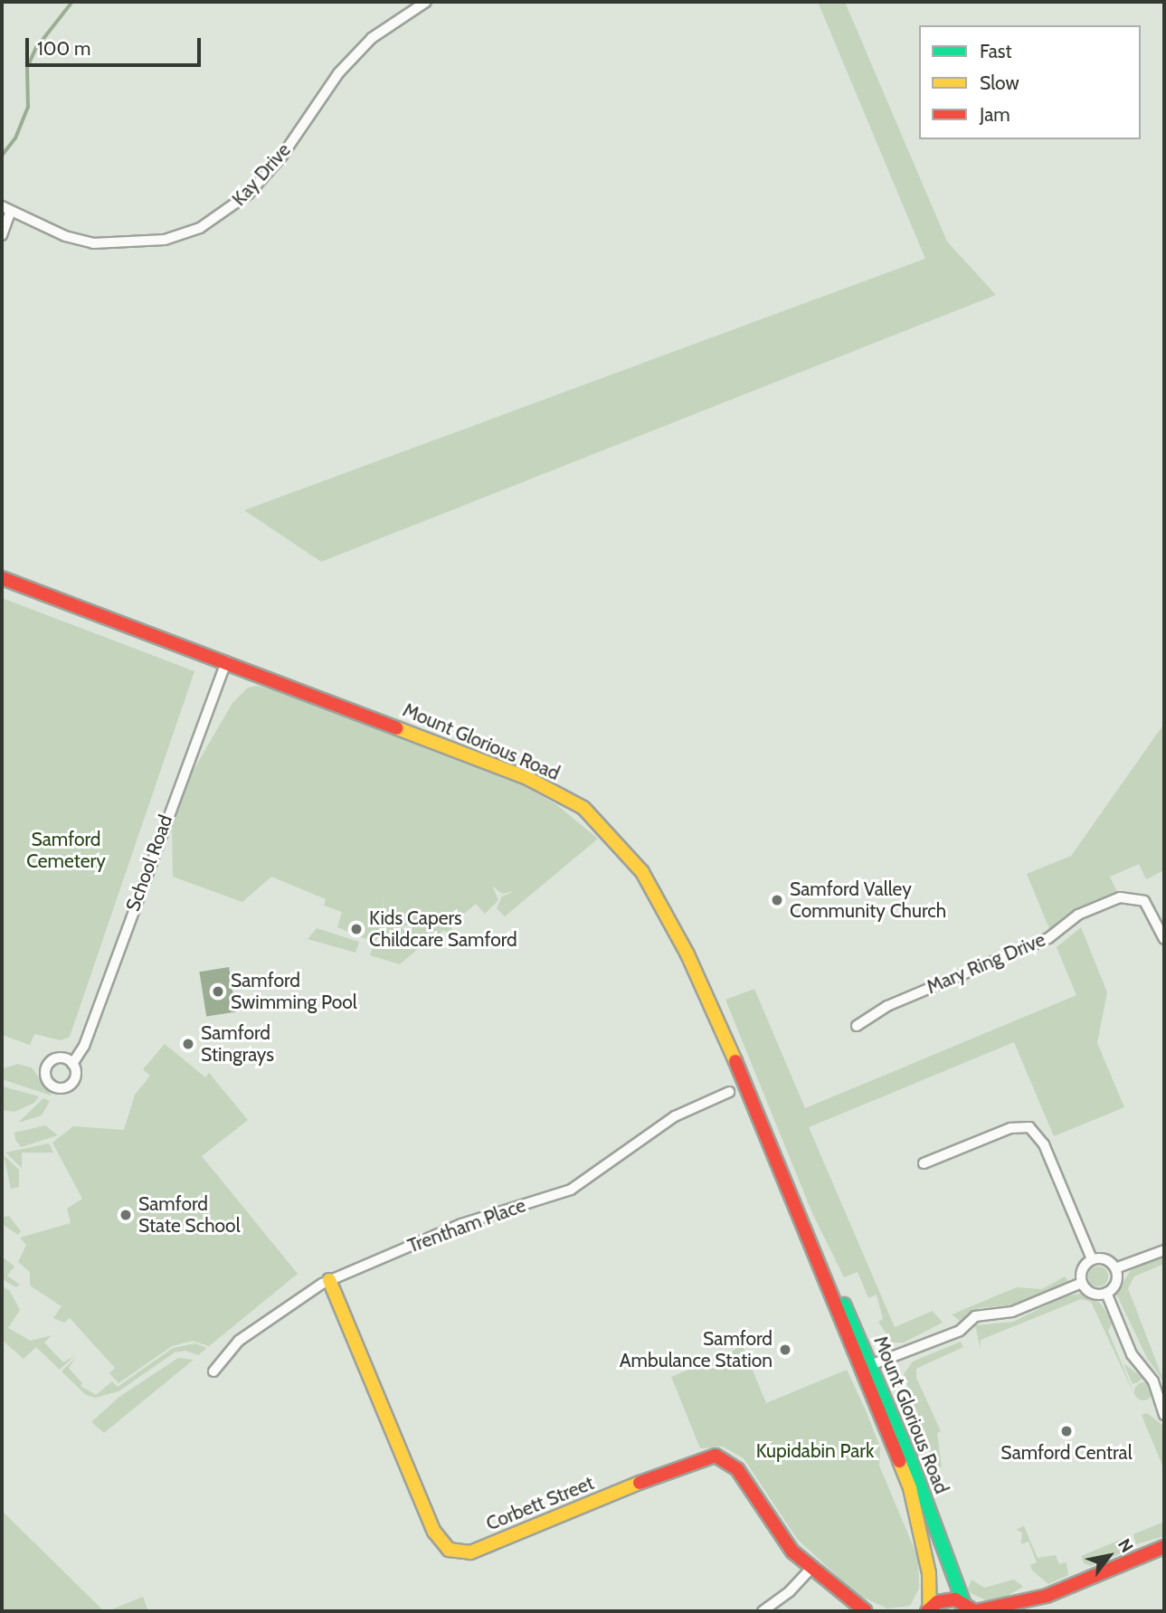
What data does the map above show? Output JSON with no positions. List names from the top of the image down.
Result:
{
  "streets": {
    "main road": ["Mount Glorious Road", "Corbett Street"],
    "street": [
      "Kay Drive",
      "School Road",
      "Mary Ring Drive",
      "Trentham Place"
    ]
  },
  "crossings": [
    ["Mount Glorious Road", "School Road"],
    ["Trentham Place", "Corbett Street"]
  ],
  "parks": ["Samford Cemetery", "Kupidabin Park"],
  "places": [
    "Samford Valley Community Church",
    "Kids Capers Childcare Samford",
    "Samford Swimming Pool",
    "Samford Stingrays",
    "Samford State School",
    "Samford Ambulance Station",
    "Samford Central"
  ],
  "legend": ["Fast", "Slow", "Jam"],
  "scale_bar": "100 m",
  "north": "top right"
}
